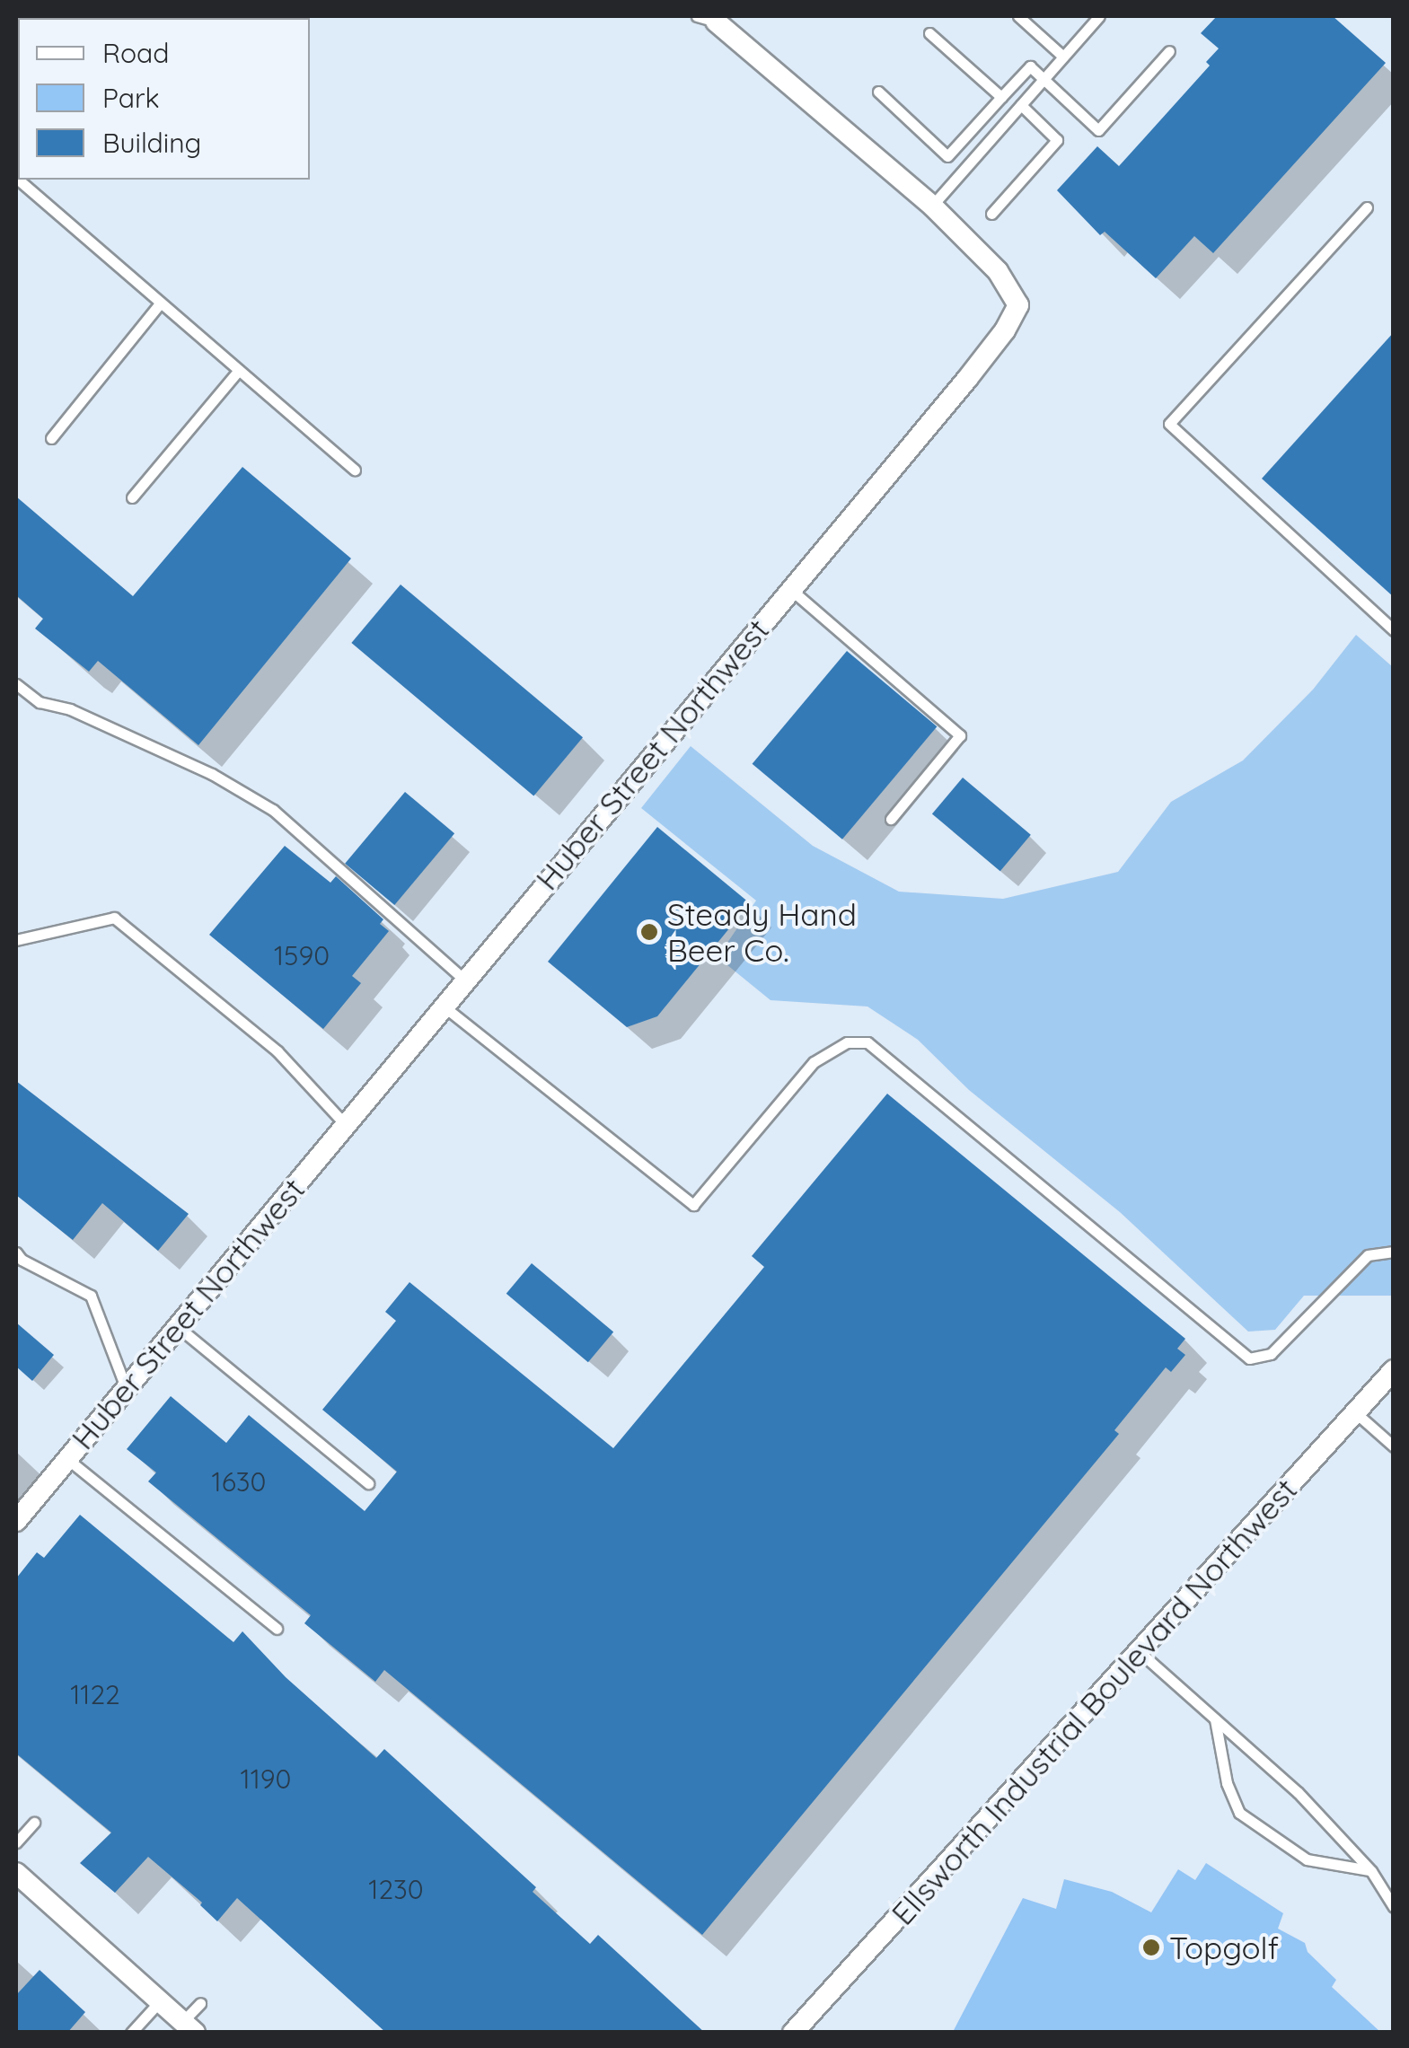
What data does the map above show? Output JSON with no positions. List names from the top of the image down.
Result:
{
  "streets": {
    "street": ["Huber Street Northwest", "Ellsworth Industrial Boulevard Northwest"]
  },
  "places": ["Steady Hand Beer Co.", "Topgolf"],
  "house_numbers": [
    "1590",
    "1630",
    "1122",
    "1190",
    "1230"
  ],
  "legend": ["Road", "Park", "Building"]
}
